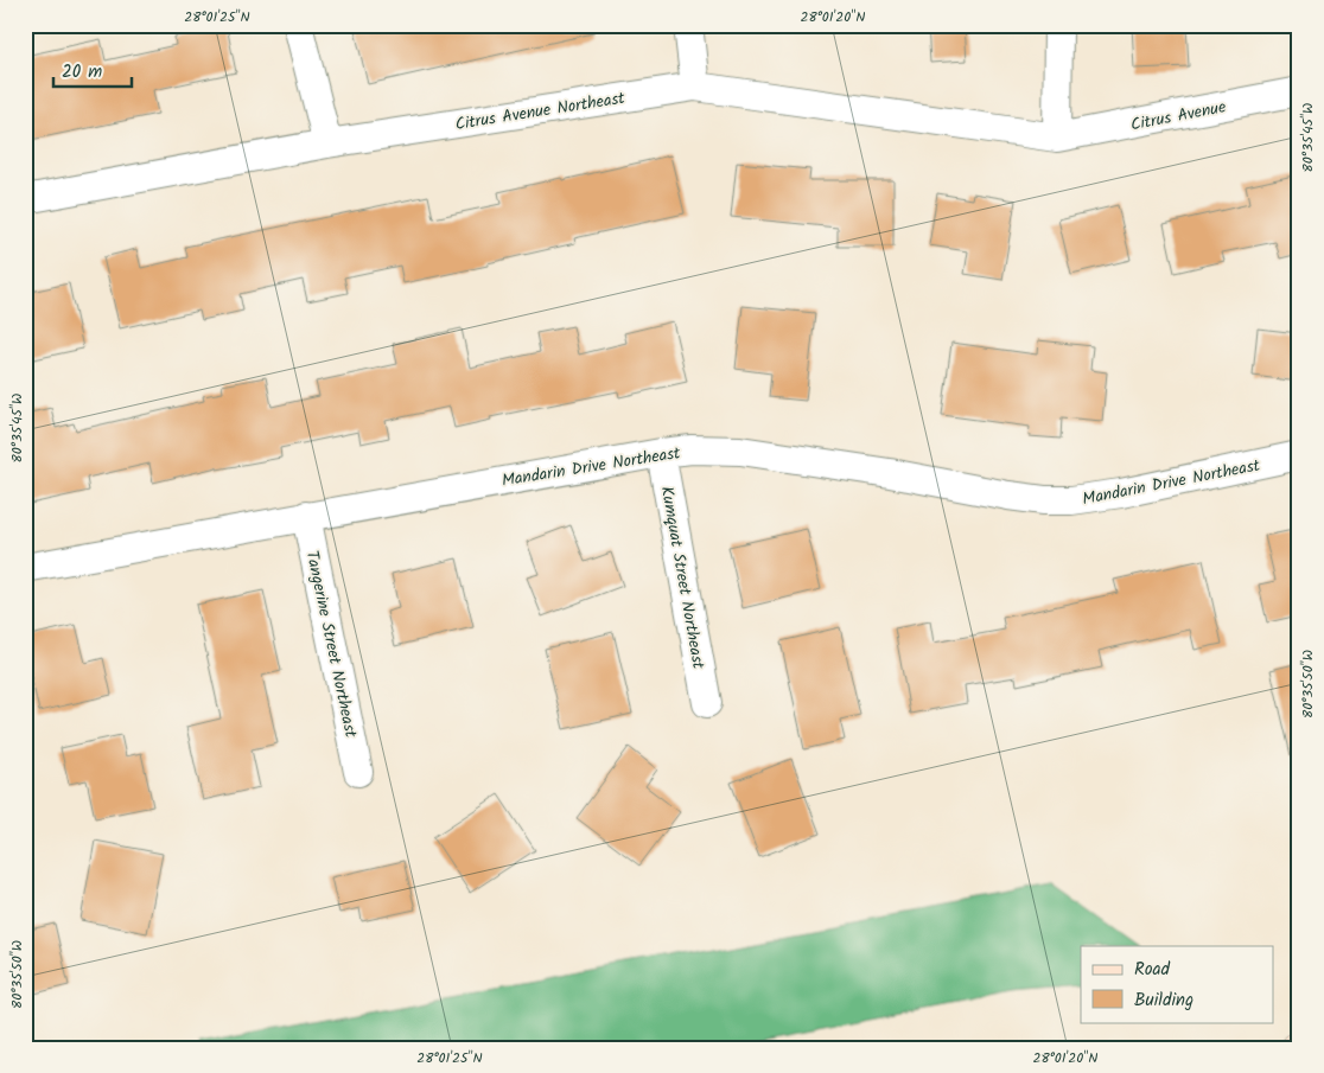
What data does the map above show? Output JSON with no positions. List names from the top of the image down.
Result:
{
  "streets": {
    "street": [
      "Citrus Avenue Northeast",
      "Citrus Avenue",
      "Mandarin Drive Northeast",
      "Kumquat Street Northeast",
      "Tangerine Street Northeast"
    ]
  },
  "crossings": [
    ["Citrus Avenue Northeast", "Citrus Avenue"],
    ["Mandarin Drive Northeast", "Kumquat Street Northeast"],
    ["Mandarin Drive Northeast", "Tangerine Street Northeast"]
  ],
  "legend": ["Road", "Building"],
  "scale_bar": "20 m",
  "coordinates": [
    "28°01'25\"N",
    "28°01'20\"N",
    "80°35'45\"W",
    "80°35'50\"W"
  ]
}
